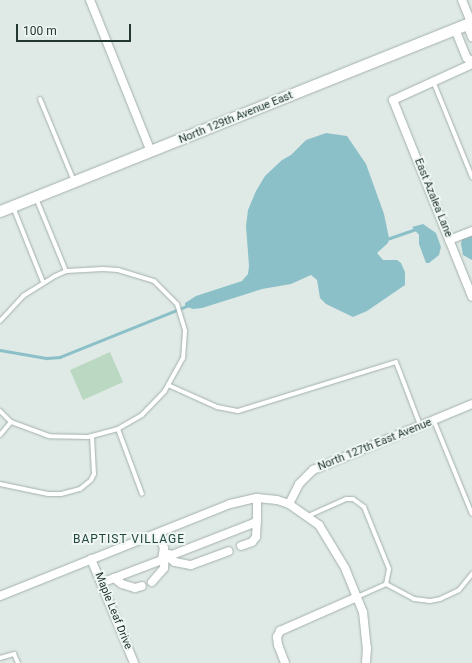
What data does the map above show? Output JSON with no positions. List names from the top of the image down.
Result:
{
  "streets": {
    "street": [
      "North 129th Avenue East",
      "East Azalea Lane",
      "North 127th East Avenue",
      "Maple Leaf Drive"
    ]
  },
  "districts": ["BAPTIST VILLAGE"],
  "scale_bar": "100 m"
}
